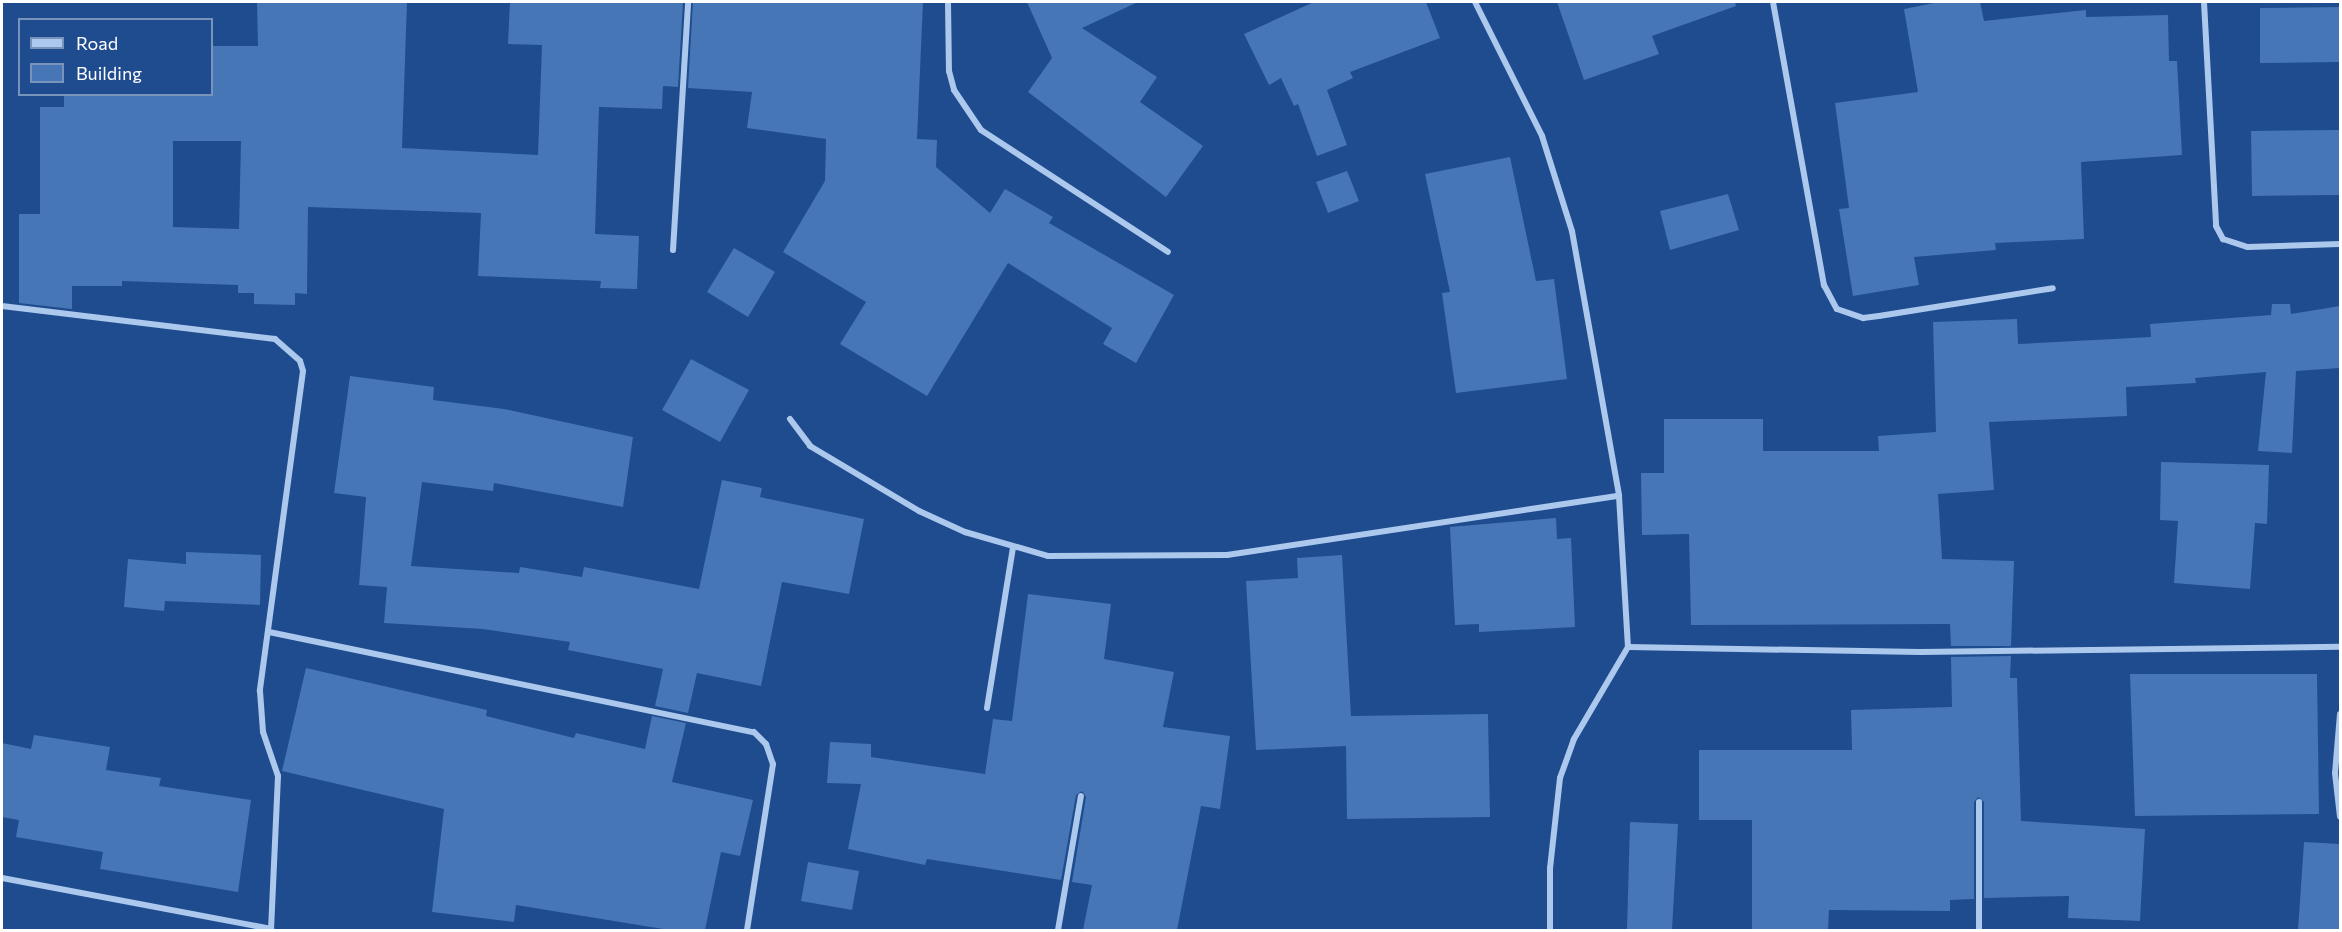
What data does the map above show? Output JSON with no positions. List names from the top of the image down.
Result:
{
  "legend": ["Road", "Building"]
}
